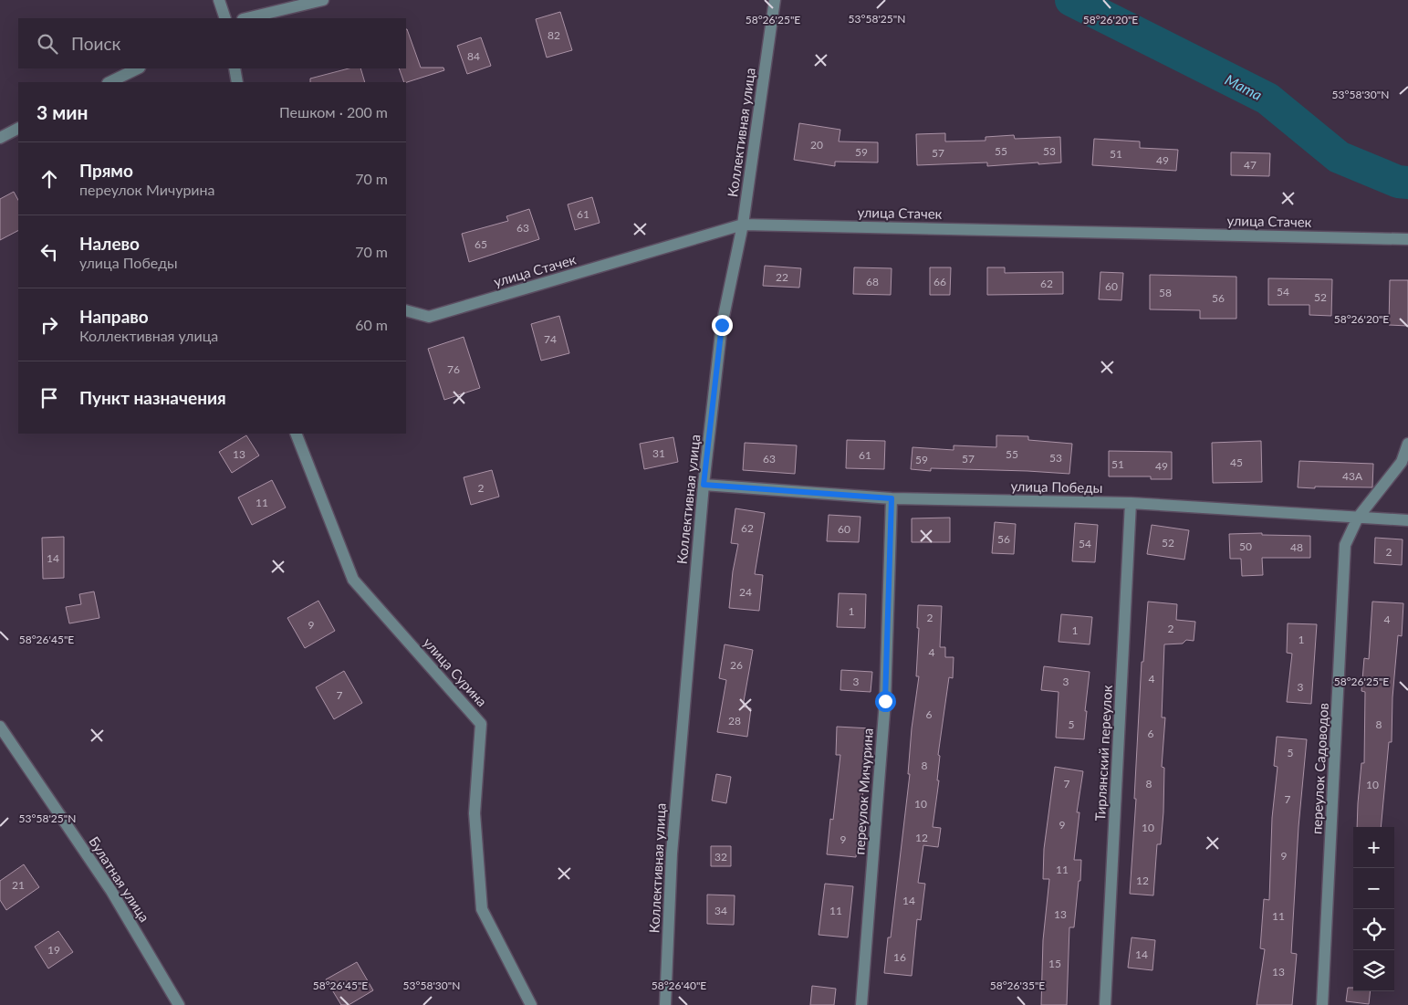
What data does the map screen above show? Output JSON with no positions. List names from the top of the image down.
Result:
{
  "streets": {
    "street": [
      "Коллективная улица",
      "улица Стачек",
      "улица Победы",
      "улица Сурина",
      "Тирлянский переулок",
      "переулок Садоводов",
      "переулок Мичурина",
      "Булатная улица"
    ]
  },
  "crossings": [
    ["Коллективная улица", "улица Стачек"],
    ["Коллективная улица", "улица Победы"],
    ["улица Победы", "Тирлянский переулок"],
    ["улица Победы", "переулок Садоводов"],
    ["улица Победы", "переулок Мичурина"]
  ],
  "water": ["Мата"],
  "house_numbers": [
    "82",
    "84",
    "20",
    "55",
    "53",
    "59",
    "57",
    "51",
    "49",
    "47",
    "61",
    "63",
    "65",
    "22",
    "68",
    "66",
    "62",
    "60",
    "54",
    "58",
    "52",
    "56",
    "74",
    "76",
    "31",
    "13",
    "55",
    "61",
    "53",
    "63",
    "57",
    "59",
    "45",
    "51",
    "49",
    "43А",
    "2",
    "11",
    "62",
    "60",
    "56",
    "52",
    "54",
    "50",
    "48",
    "2",
    "14",
    "24",
    "1",
    "2",
    "4",
    "9",
    "2",
    "1",
    "1",
    "4",
    "26",
    "4",
    "3",
    "3",
    "3",
    "7",
    "6",
    "28",
    "5",
    "8",
    "6",
    "5",
    "8",
    "7",
    "8",
    "10",
    "7",
    "10",
    "9",
    "10",
    "12",
    "9",
    "9",
    "32",
    "11",
    "12",
    "21",
    "14",
    "34",
    "11",
    "13",
    "11",
    "19",
    "14",
    "16",
    "15",
    "13"
  ],
  "page": {
    "search": "Поиск",
    "heading": ["3 мин", "Пешком · 200 m"],
    "list": [
      ["Прямо", "переулок Мичурина", "70 m"],
      ["Налево", "улица Победы", "70 m"],
      ["Направо", "Коллективная улица", "60 m"],
      "Пункт назначения"
    ],
    "map_buttons": ["+", "−"]
  },
  "coordinates": [
    "53°58'25\"N",
    "58°26'25\"E",
    "58°26'20\"E",
    "53°58'30\"N",
    "58°26'45\"E",
    "58°26'40\"E",
    "58°26'35\"E"
  ]
}
